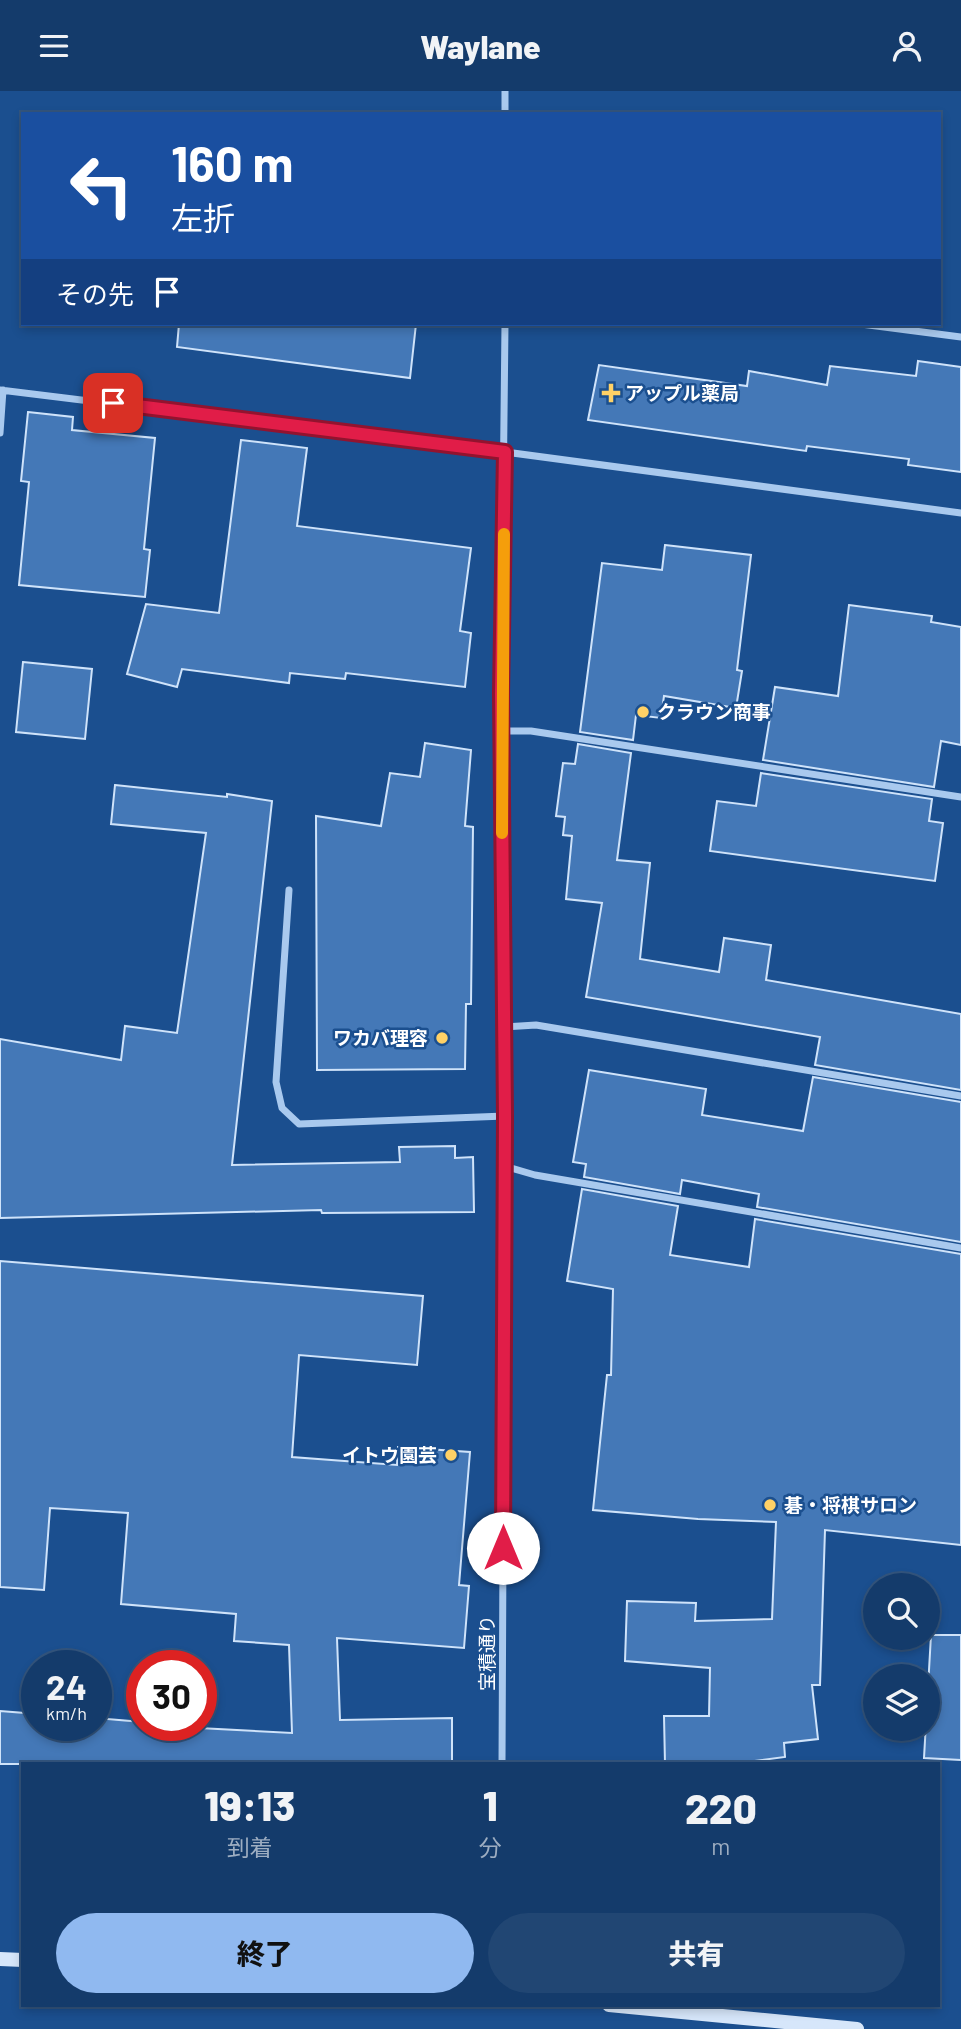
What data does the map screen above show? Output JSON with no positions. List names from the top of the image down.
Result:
{
  "streets": {
    "street": ["宝積通り"]
  },
  "places": {
    "health": ["アップル薬局"],
    "other": [
      "クラウン商事",
      "ワカバ理容",
      "イトウ園芸",
      "碁・将棋サロン"
    ]
  },
  "page": {
    "header": "Waylane",
    "turn": ["160 m", "左折"],
    "then": "その先",
    "speed": "24 km/h",
    "limit": "30",
    "eta": [
      "19:13",
      "到着",
      "1",
      "分",
      "220",
      "m"
    ],
    "buttons": ["終了", "共有"]
  }
}
